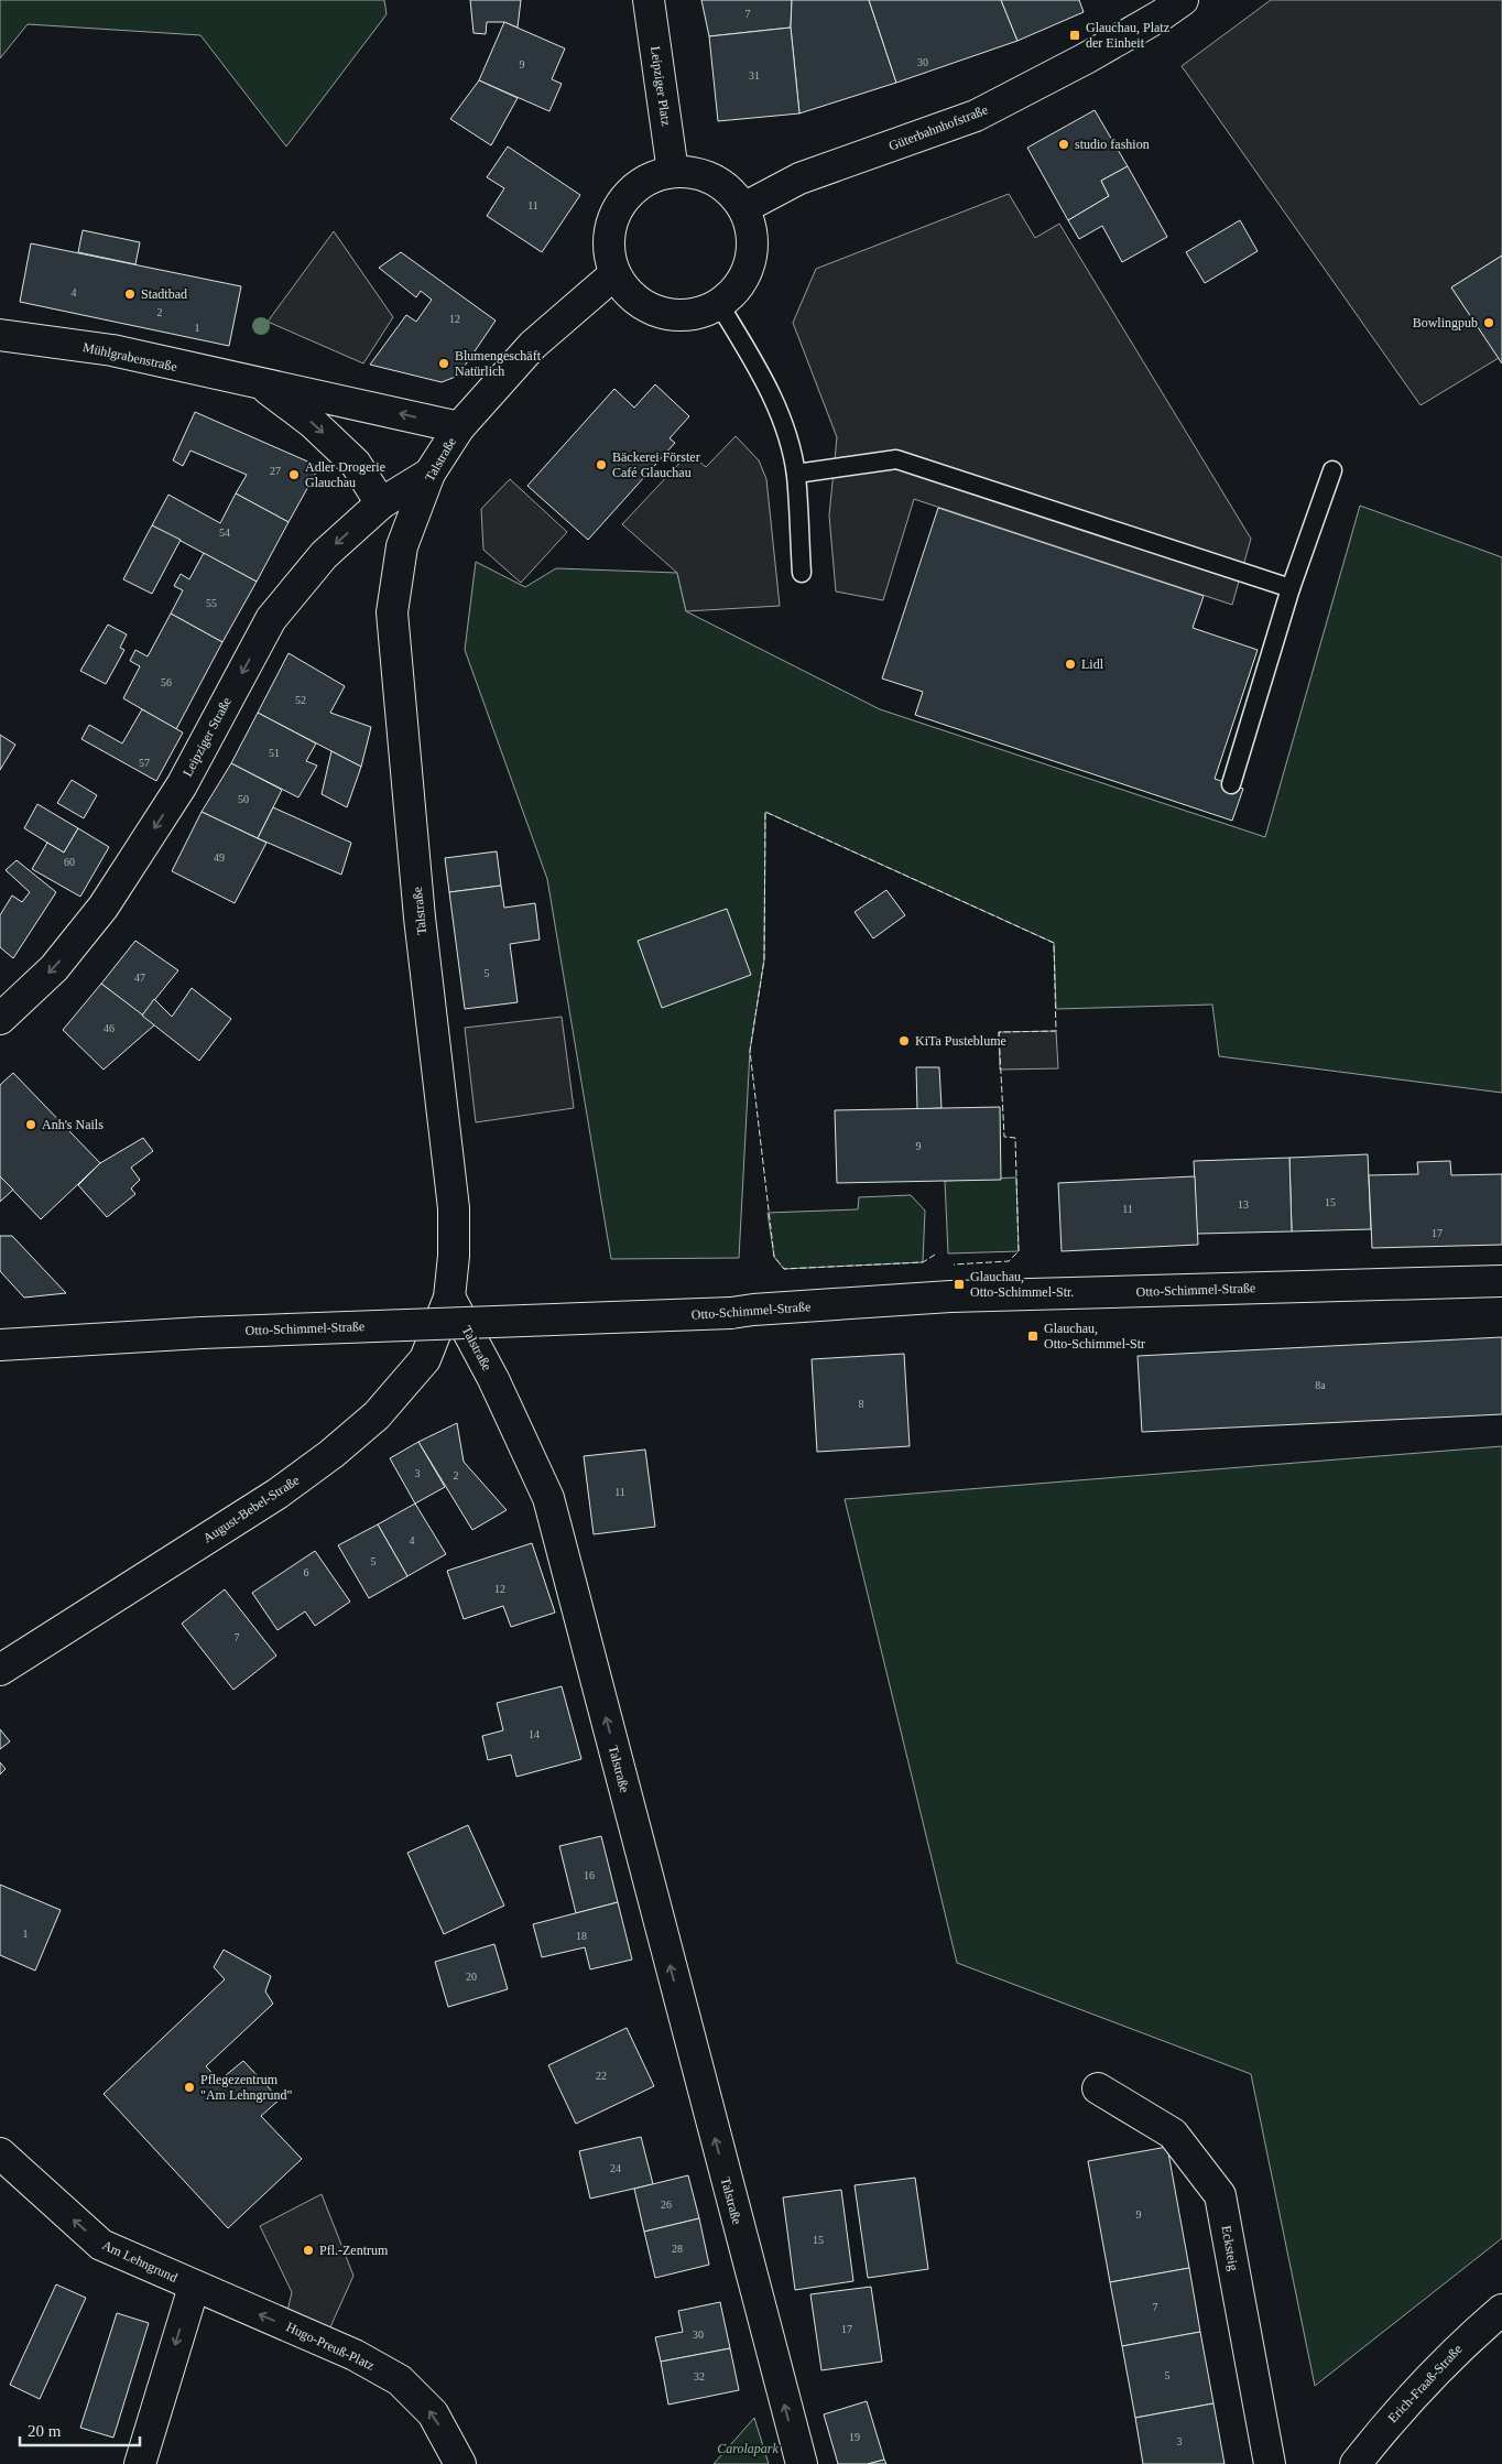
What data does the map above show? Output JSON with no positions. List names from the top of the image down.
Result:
{
  "streets": {
    "street": [
      "Leipziger Platz",
      "Güterbahnhofstraße",
      "Mühlgrabenstraße",
      "Talstraße",
      "Leipziger Straße",
      "Otto-Schimmel-Straße",
      "August-Bebel-Straße",
      "Ecksteig",
      "Am Lehngrund",
      "Hugo-Preuß-Platz",
      "Erich-Fraaß-Straße"
    ]
  },
  "crossings": [
    ["Leipziger Platz", "Güterbahnhofstraße"],
    ["Leipziger Platz", "Talstraße"],
    ["Güterbahnhofstraße", "Talstraße"],
    ["Mühlgrabenstraße", "Talstraße"],
    ["Mühlgrabenstraße", "Leipziger Straße"],
    ["Talstraße", "Leipziger Straße"],
    ["Talstraße", "August-Bebel-Straße"],
    ["Am Lehngrund", "Hugo-Preuß-Platz"]
  ],
  "one_way": ["Talstraße", "Leipziger Straße", "Hugo-Preuß-Platz"],
  "parks": ["Carolapark"],
  "places": {
    "transit": ["Glauchau, Platz der Einheit", "Glauchau, Otto-Schimmel-Str.", "Glauchau, Otto-Schimmel-Str"],
    "other": [
      "studio fashion",
      "Stadtbad",
      "Bowlingpub",
      "Blumengeschäft Natürlich",
      "Bäckerei Förster Café Glauchau",
      "Adler Drogerie Glauchau",
      "Lidl",
      "KiTa Pusteblume",
      "Anh's Nails",
      "Pflegezentrum \"Am Lehngrund\"",
      "Pfl.-Zentrum"
    ]
  },
  "house_numbers": [
    "7",
    "30",
    "9",
    "31",
    "11",
    "4",
    "2",
    "12",
    "1",
    "27",
    "54",
    "55",
    "56",
    "52",
    "51",
    "57",
    "50",
    "49",
    "60",
    "5",
    "47",
    "46",
    "9",
    "15",
    "13",
    "11",
    "17",
    "8a",
    "8",
    "3",
    "2",
    "11",
    "4",
    "5",
    "6",
    "12",
    "7",
    "14",
    "16",
    "1",
    "18",
    "20",
    "22",
    "24",
    "26",
    "9",
    "15",
    "28",
    "7",
    "17",
    "30",
    "5",
    "32",
    "19",
    "3"
  ],
  "scale_bar": "20 m"
}
